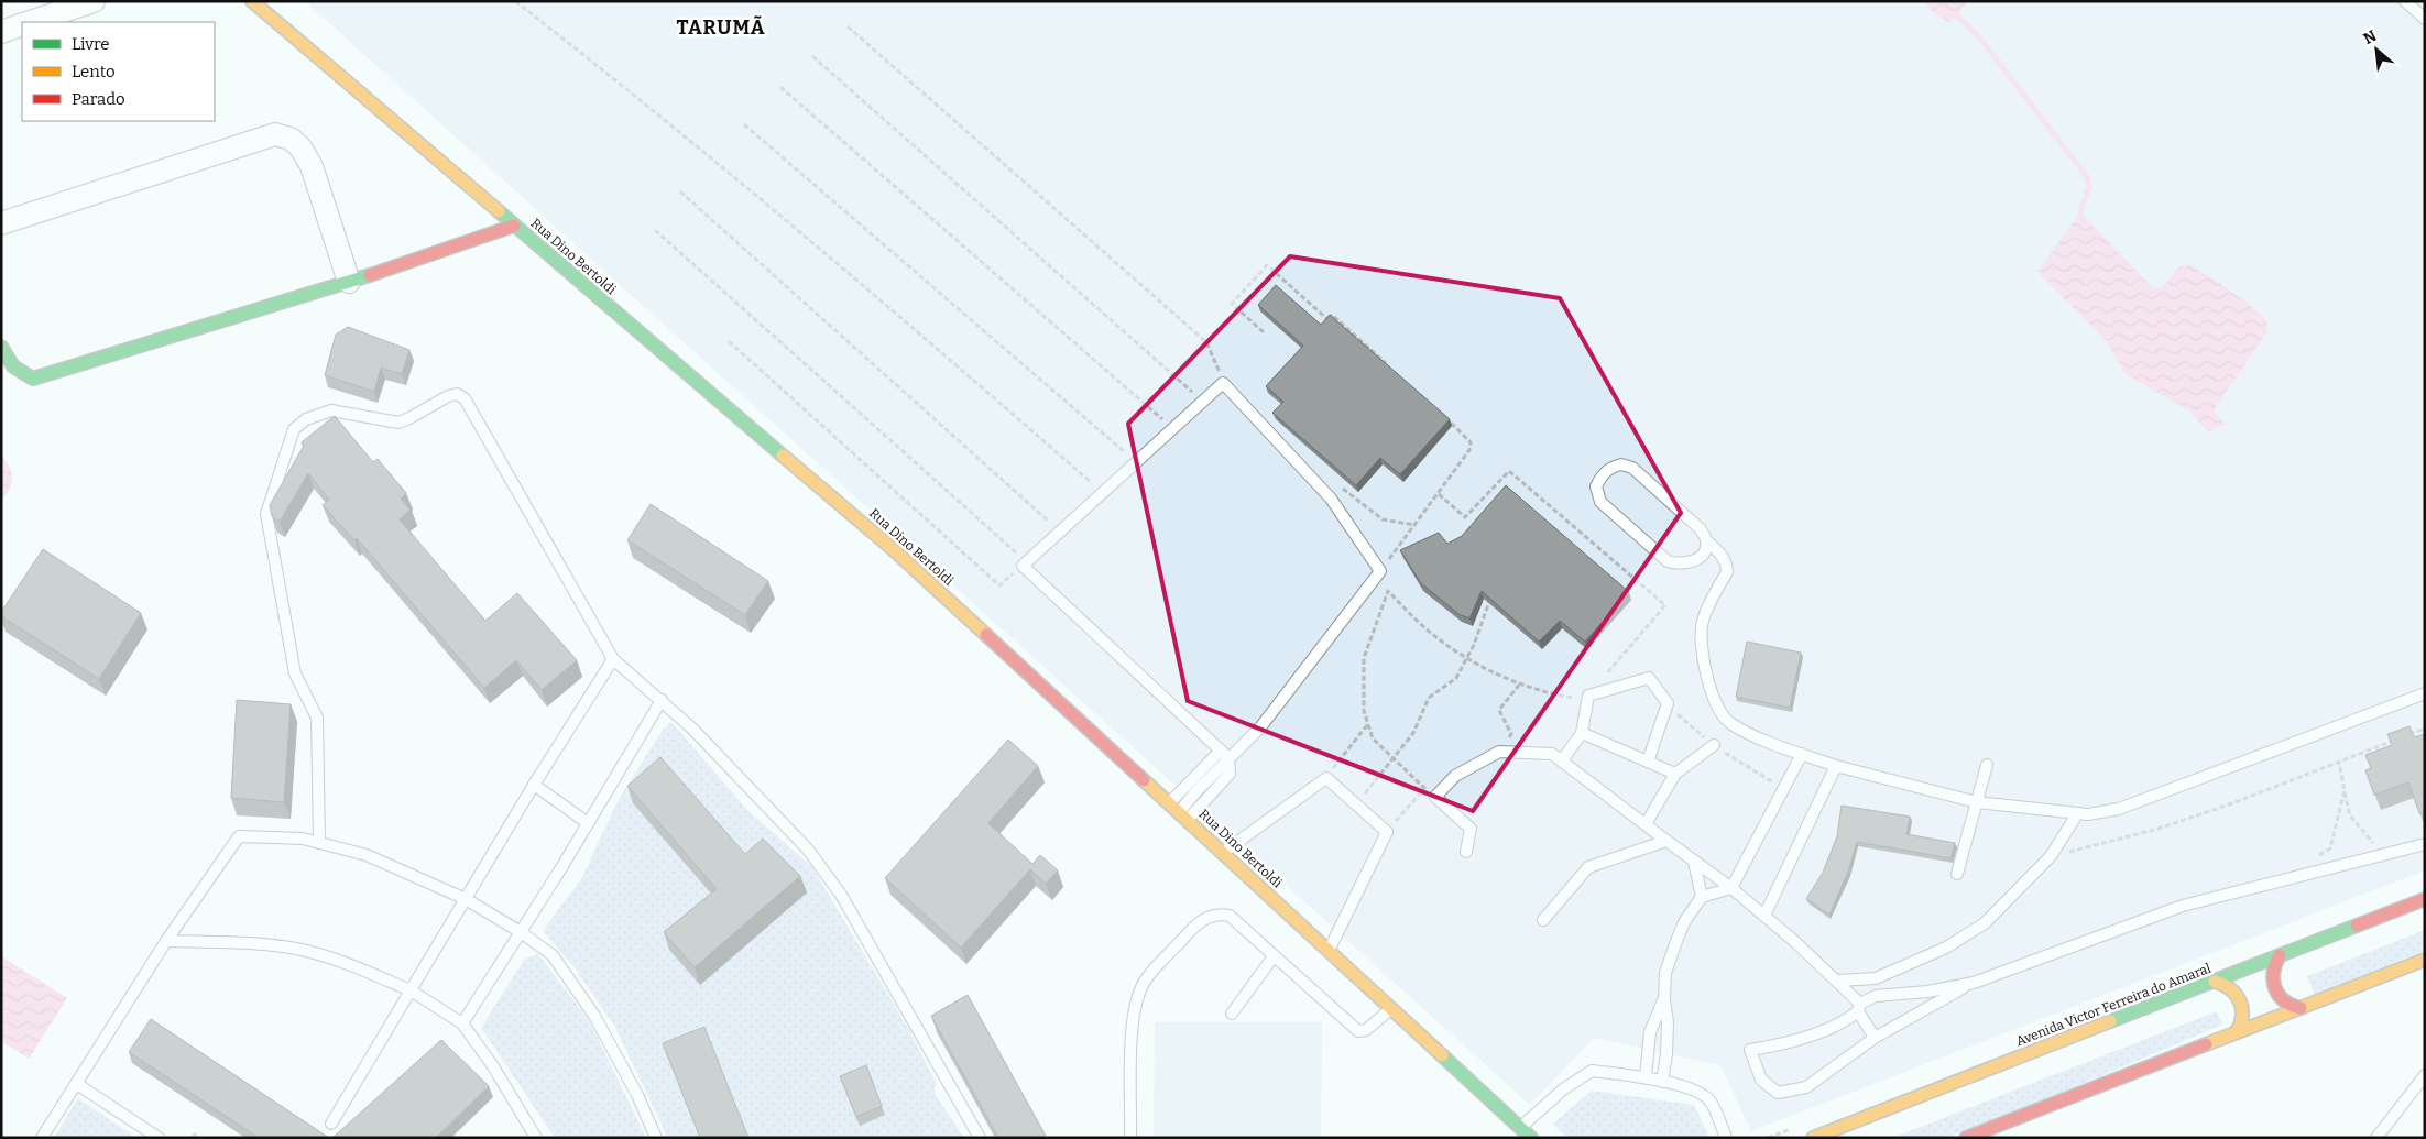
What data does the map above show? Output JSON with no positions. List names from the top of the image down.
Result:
{
  "streets": {
    "main road": ["Rua Dino Bertoldi", "Avenida Victor Ferreira do Amaral"]
  },
  "districts": ["TARUMÃ"],
  "legend": ["Livre", "Lento", "Parado"],
  "north": "top left"
}
